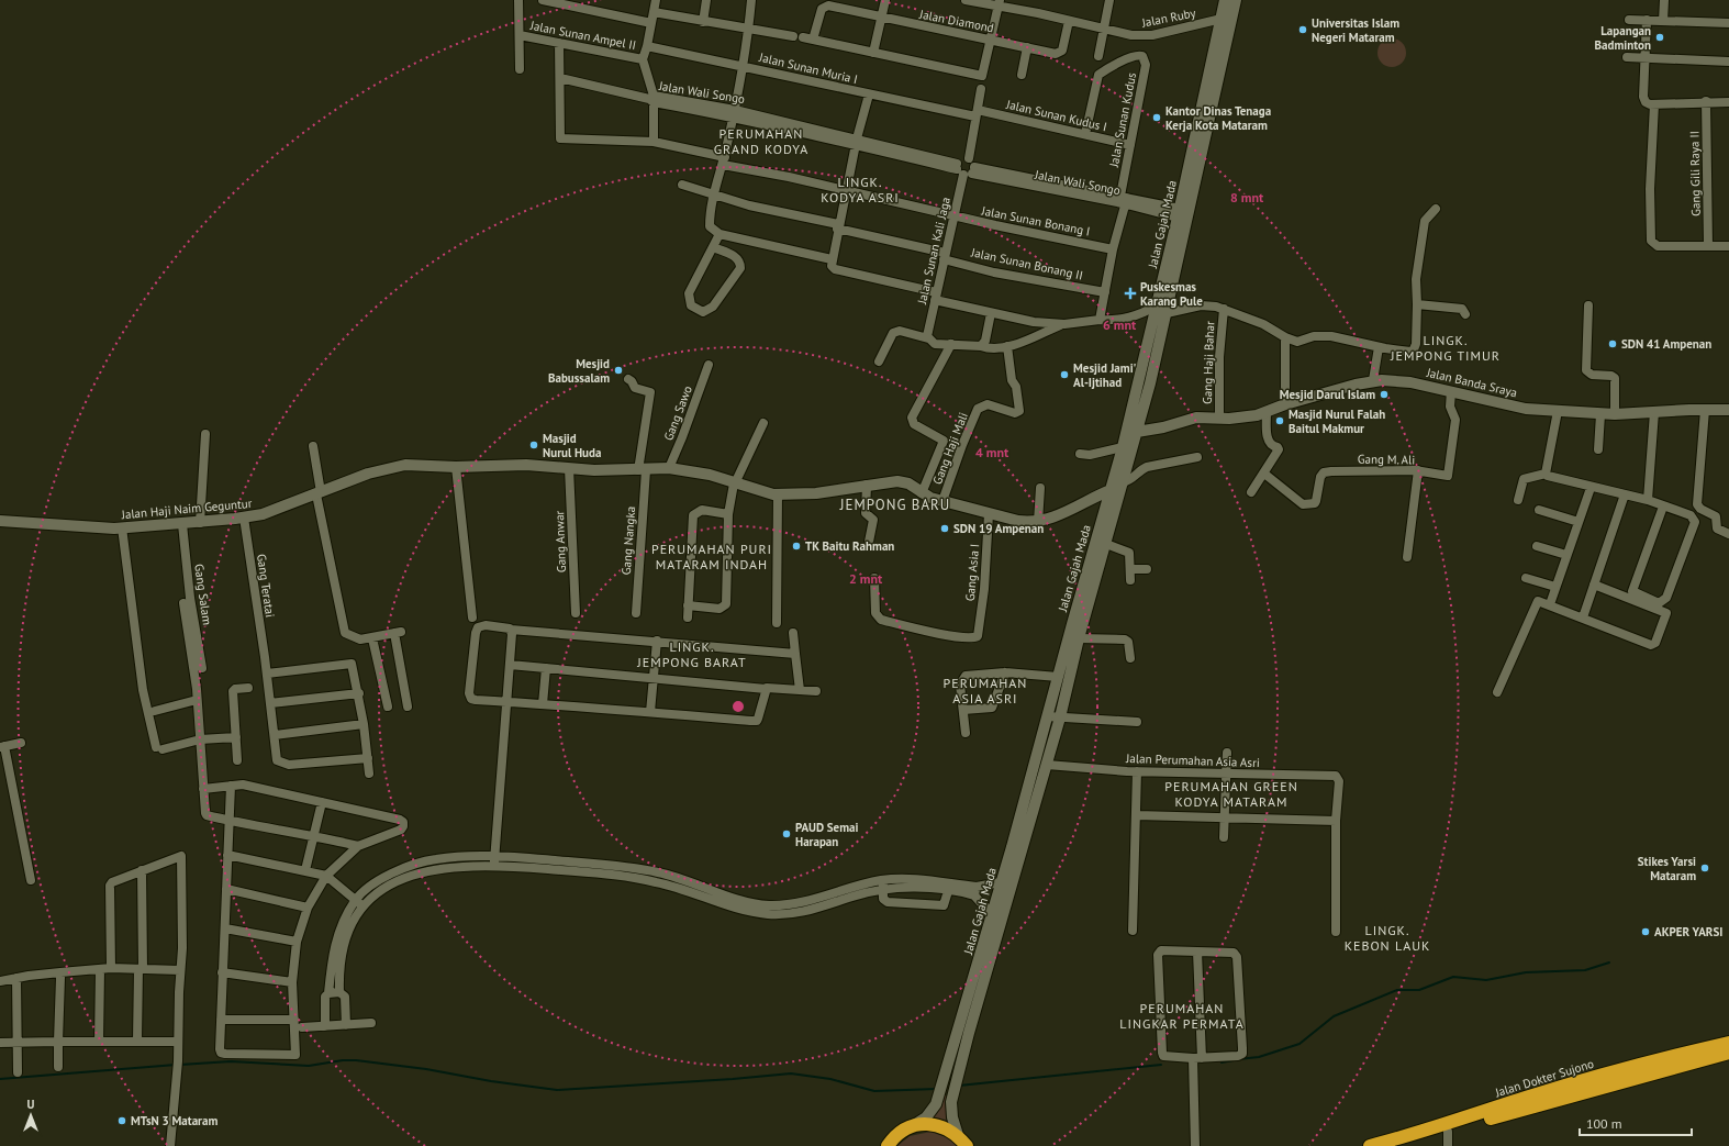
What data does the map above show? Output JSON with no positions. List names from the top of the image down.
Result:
{
  "streets": {
    "highway": ["Jalan Dokter Sujono"],
    "main road": ["Jalan Gajah Mada", "Jalan Banda Sraya", "Jalan Haji Naim Geguntur"],
    "street": [
      "Jalan Ruby",
      "Jalan Diamond",
      "Jalan Sunan Ampel II",
      "Jalan Sunan Muria I",
      "Jalan Wali Songo",
      "Jalan Sunan Kudus I",
      "Jalan Sunan Kudus",
      "Gang Gili Raya II",
      "Jalan Sunan Bonang I",
      "Jalan Sunan Kali Jaga",
      "Jalan Sunan Bonang II",
      "Gang Haji Bahar",
      "Gang Sawo",
      "Gang Haji Mali",
      "Gang M. Ali",
      "Gang Nangka",
      "Gang Anwar",
      "Gang Asia I",
      "Gang Teratai",
      "Gang Salam",
      "Jalan Perumahan Asia Asri"
    ]
  },
  "crossings": [
    ["Jalan Ruby", "Jalan Diamond"],
    ["Jalan Ruby", "Jalan Gajah Mada"],
    ["Jalan Sunan Muria I", "Jalan Sunan Kudus I"],
    ["Jalan Wali Songo", "Jalan Sunan Kudus"],
    ["Jalan Wali Songo", "Jalan Sunan Bonang I"],
    ["Jalan Wali Songo", "Jalan Gajah Mada"],
    ["Jalan Wali Songo", "Jalan Sunan Kali Jaga"],
    ["Jalan Sunan Kudus I", "Jalan Sunan Kudus"],
    ["Jalan Sunan Kudus", "Jalan Sunan Bonang I"],
    ["Jalan Sunan Kudus", "Jalan Sunan Bonang II"],
    ["Jalan Sunan Bonang I", "Jalan Sunan Kali Jaga"],
    ["Jalan Gajah Mada", "Jalan Banda Sraya"],
    ["Jalan Gajah Mada", "Jalan Haji Naim Geguntur"],
    ["Jalan Gajah Mada", "Jalan Perumahan Asia Asri"],
    ["Jalan Sunan Kali Jaga", "Jalan Sunan Bonang II"],
    ["Gang Haji Bahar", "Jalan Banda Sraya"],
    ["Jalan Banda Sraya", "Gang M. Ali"],
    ["Gang Sawo", "Jalan Haji Naim Geguntur"],
    ["Gang Haji Mali", "Jalan Haji Naim Geguntur"],
    ["Jalan Haji Naim Geguntur", "Gang Nangka"],
    ["Jalan Haji Naim Geguntur", "Gang Anwar"],
    ["Jalan Haji Naim Geguntur", "Gang Asia I"],
    ["Jalan Haji Naim Geguntur", "Gang Teratai"],
    ["Jalan Haji Naim Geguntur", "Gang Salam"]
  ],
  "districts": [
    "PERUMAHAN GRAND KODYA",
    "LINGK. KODYA ASRI",
    "LINGK. JEMPONG TIMUR",
    "JEMPONG BARU",
    "PERUMAHAN PURI MATARAM INDAH",
    "LINGK. JEMPONG BARAT",
    "PERUMAHAN ASIA ASRI",
    "PERUMAHAN GREEN KODYA MATARAM",
    "LINGK. KEBON LAUK",
    "PERUMAHAN LINGKAR PERMATA"
  ],
  "places": {
    "other": [
      "Universitas Islam Negeri Mataram",
      "Lapangan Badminton",
      "Kantor Dinas Tenaga Kerja Kota Mataram",
      "SDN 41 Ampenan",
      "Mesjid Babussalam",
      "Mesjid Jami' Al-Ijtihad",
      "Mesjid Darul Islam",
      "Masjid Nurul Falah Baitul Makmur",
      "Masjid Nurul Huda",
      "SDN 19 Ampenan",
      "TK Baitu Rahman",
      "PAUD Semai Harapan",
      "Stikes Yarsi Mataram",
      "AKPER YARSI",
      "MTsN 3 Mataram"
    ],
    "health": ["Puskesmas Karang Pule"]
  },
  "scale_bar": "100 m",
  "north": "top",
  "rings": [
    "8 mnt",
    "6 mnt",
    "4 mnt",
    "2 mnt"
  ]
}
